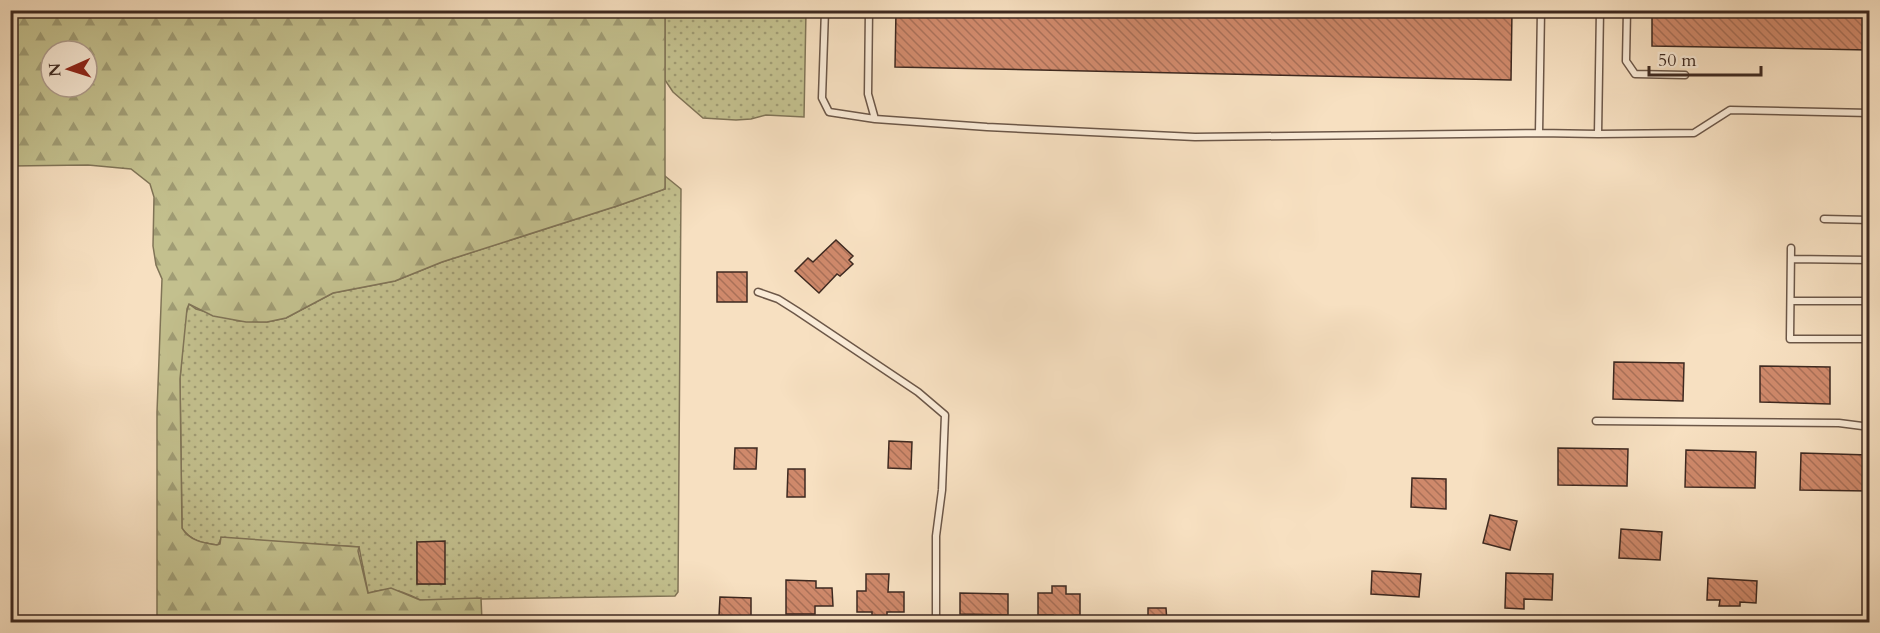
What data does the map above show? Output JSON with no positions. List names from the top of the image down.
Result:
{
  "scale_bar": "50 m",
  "north": "left"
}
